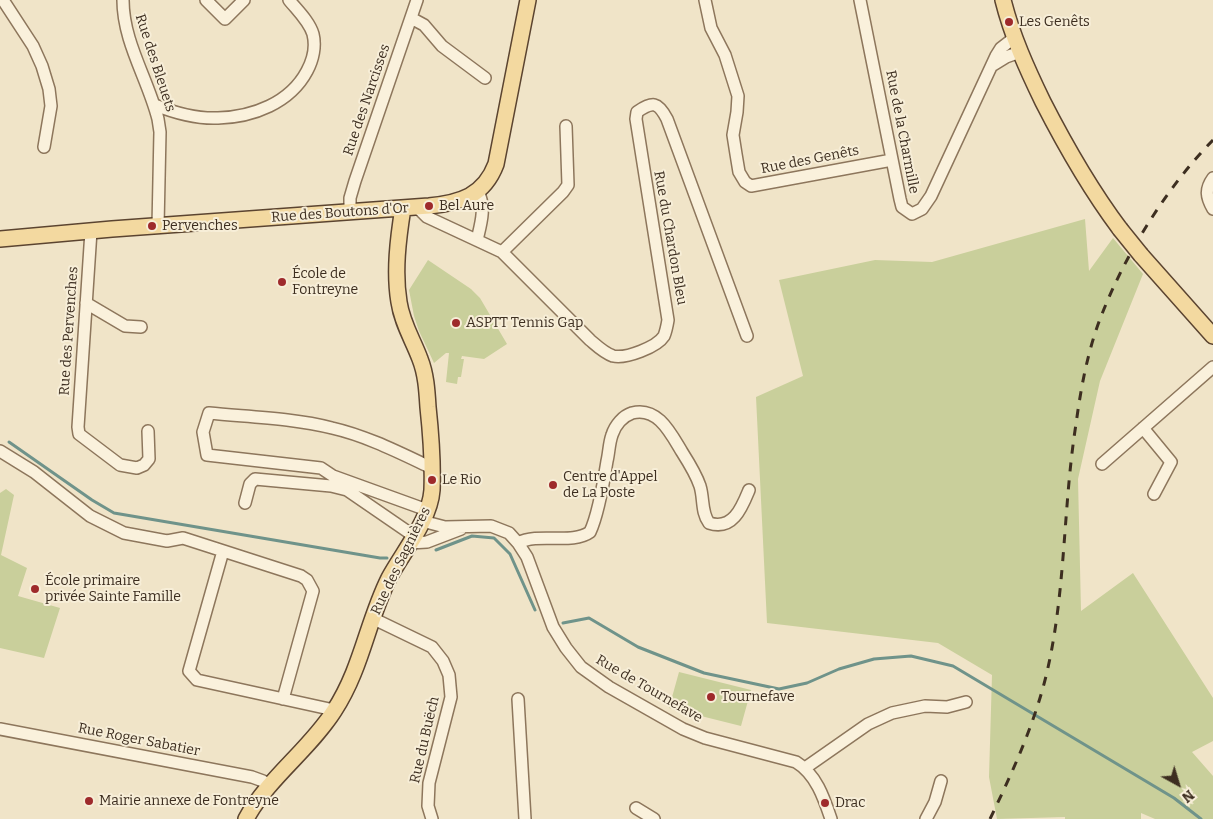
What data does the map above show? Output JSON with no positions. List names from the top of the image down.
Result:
{
  "streets": {
    "main road": ["Rue des Boutons d'Or", "Rue des Sagnières"],
    "street": [
      "Rue des Bleuets",
      "Rue des Narcisses",
      "Rue de la Charmille",
      "Rue des Genêts",
      "Rue du Chardon Bleu",
      "Rue des Pervenches",
      "Rue de Tournefave",
      "Rue Roger Sabatier",
      "Rue du Buëch"
    ]
  },
  "crossings": [
    ["Rue des Bleuets", "Rue des Boutons d'Or"],
    ["Rue des Narcisses", "Rue des Boutons d'Or"],
    ["Rue de la Charmille", "Rue des Genêts"],
    ["Rue des Boutons d'Or", "Rue du Chardon Bleu"],
    ["Rue des Boutons d'Or", "Rue des Pervenches"],
    ["Rue des Boutons d'Or", "Rue des Sagnières"],
    ["Rue du Chardon Bleu", "Rue des Sagnières"],
    ["Rue des Sagnières", "Rue de Tournefave"],
    ["Rue des Sagnières", "Rue Roger Sabatier"],
    ["Rue des Sagnières", "Rue du Buëch"]
  ],
  "places": [
    "Les Genêts",
    "Bel Aure",
    "Pervenches",
    "École de Fontreyne",
    "ASPTT Tennis Gap",
    "Le Rio",
    "Centre d'Appel de La Poste",
    "École primaire privée Sainte Famille",
    "Tournefave",
    "Mairie annexe de Fontreyne",
    "Drac"
  ],
  "north": "bottom right"
}
